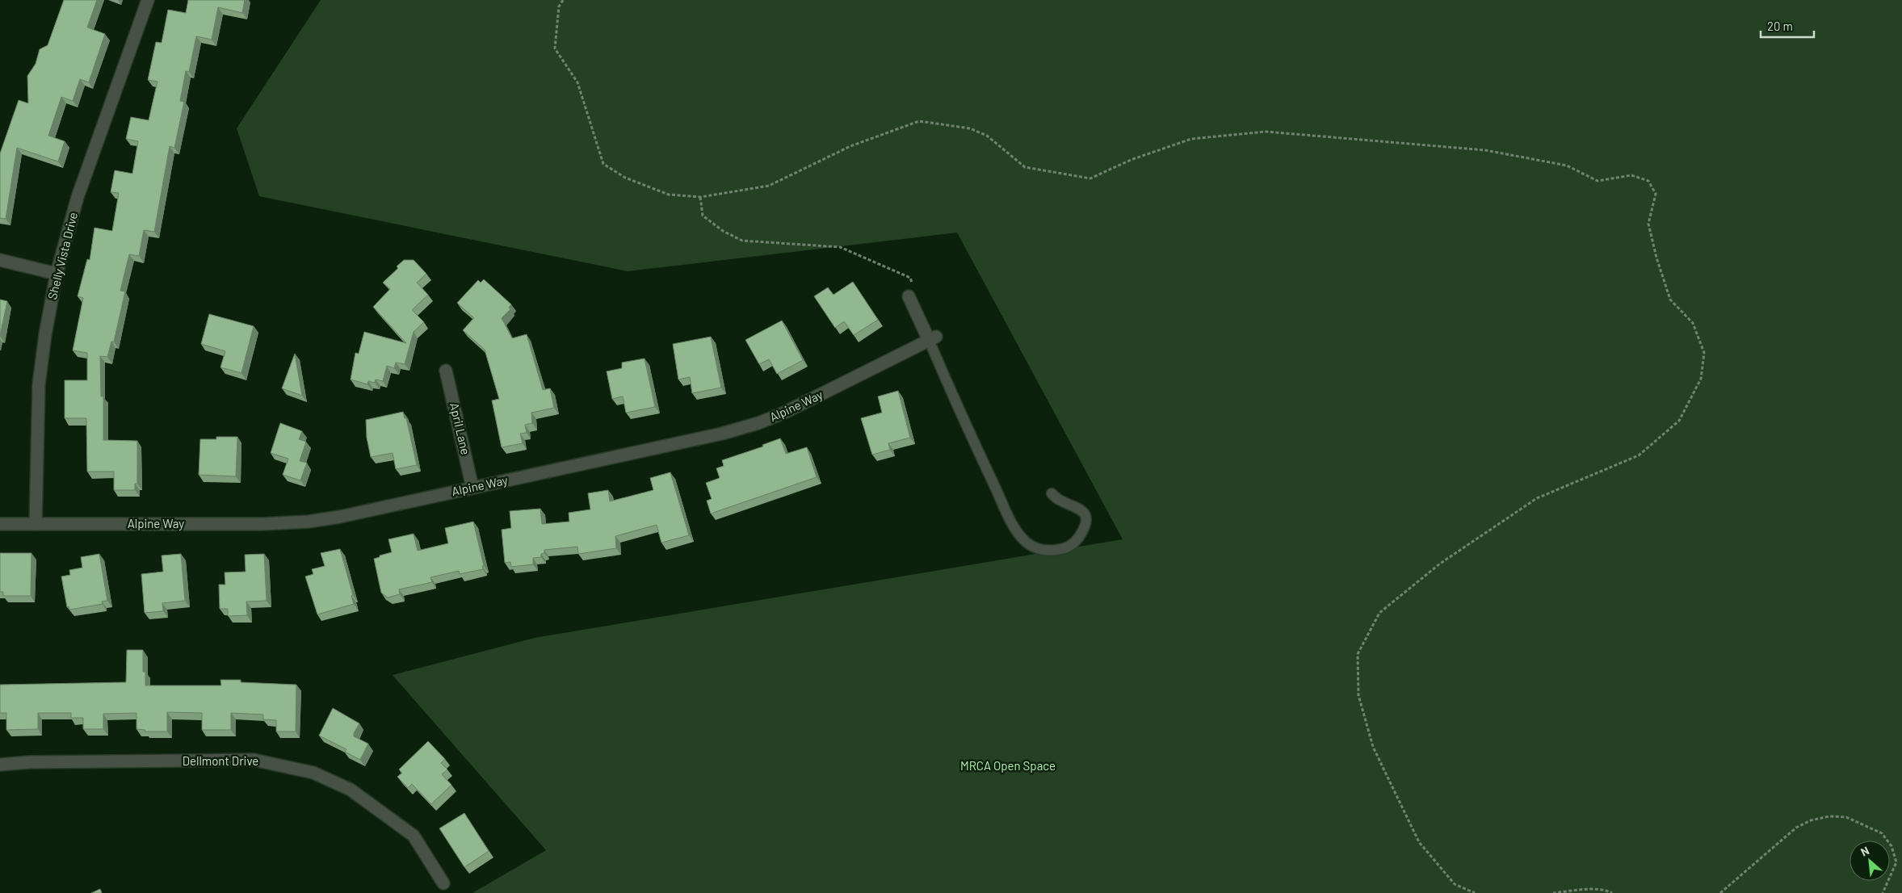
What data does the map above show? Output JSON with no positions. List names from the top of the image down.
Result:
{
  "streets": {
    "street": [
      "Shelly Vista Drive",
      "Alpine Way",
      "April Lane",
      "Dellmont Drive"
    ]
  },
  "crossings": [
    ["Shelly Vista Drive", "Alpine Way"],
    ["Alpine Way", "April Lane"]
  ],
  "parks": ["MRCA Open Space"],
  "scale_bar": "20 m",
  "north": "top left"
}
